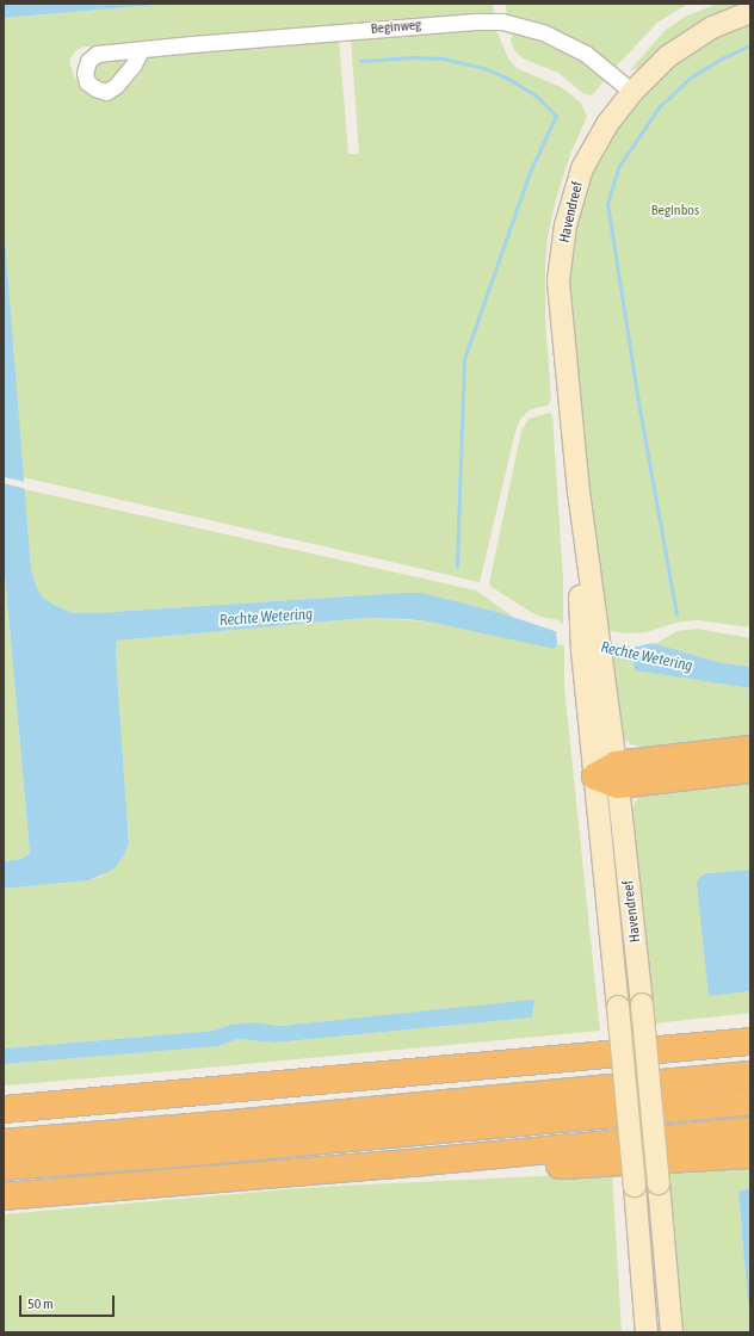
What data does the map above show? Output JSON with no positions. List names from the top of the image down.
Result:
{
  "streets": {
    "main road": ["Havendreef"],
    "street": ["Beginweg"]
  },
  "crossings": [
    ["Beginweg", "Havendreef"]
  ],
  "water": ["Rechte Wetering"],
  "parks": ["Beginbos"],
  "scale_bar": "50 m"
}
